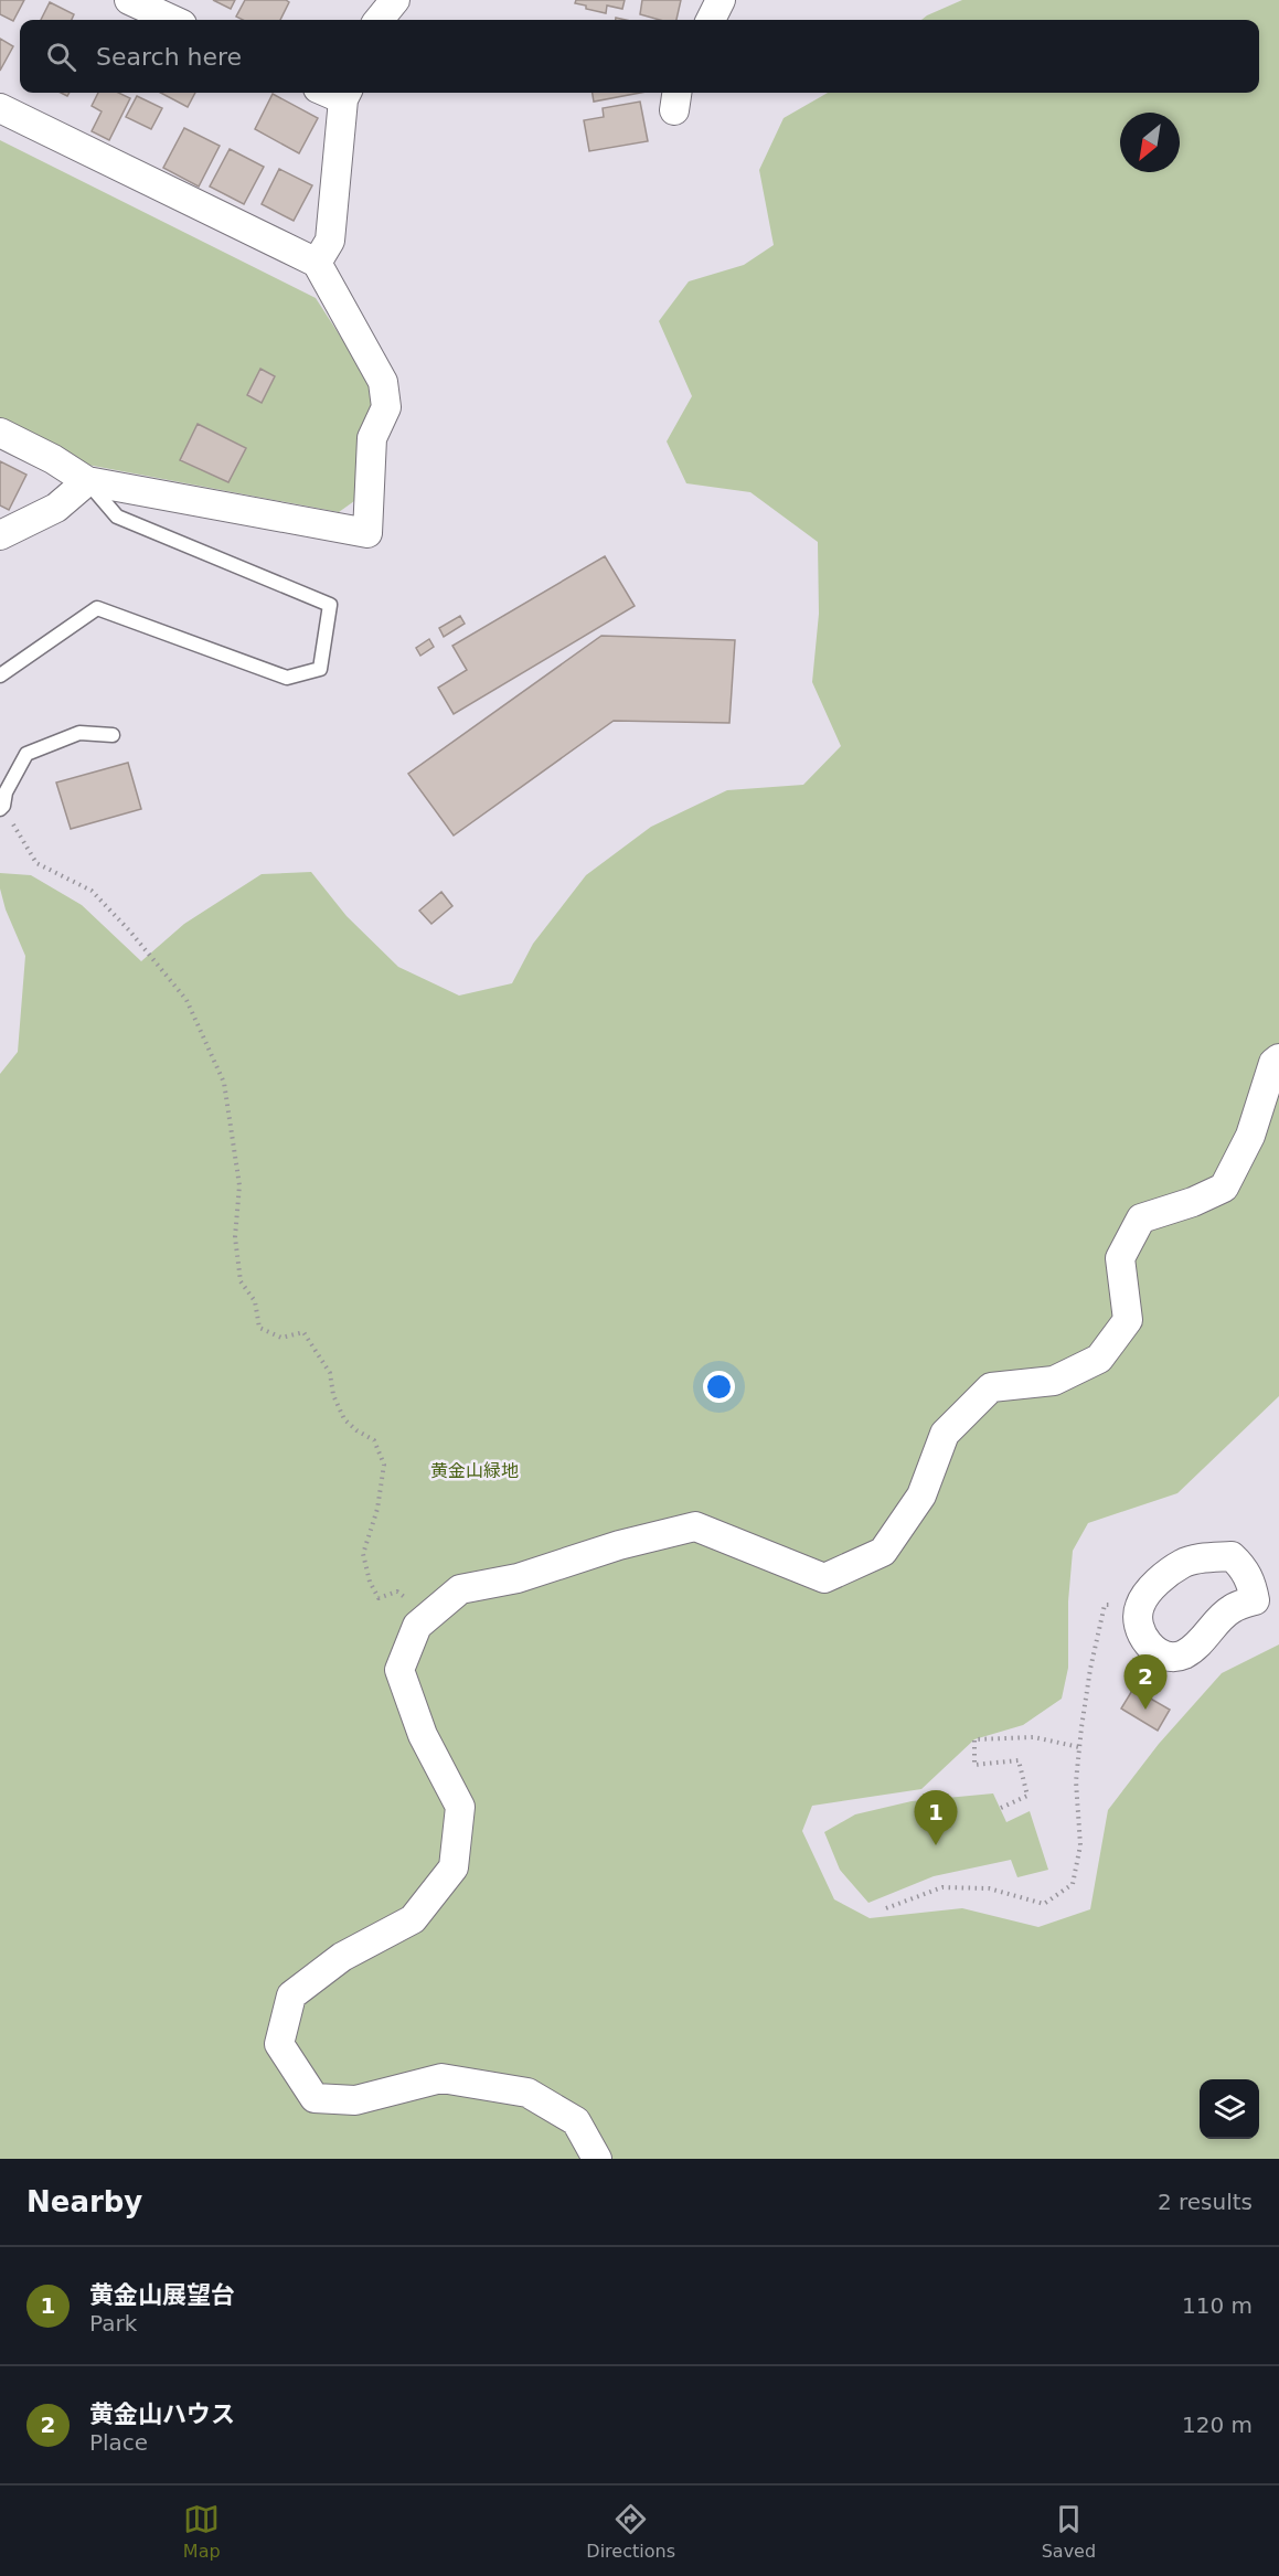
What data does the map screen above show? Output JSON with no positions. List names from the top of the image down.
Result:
{
  "parks": ["黄金山緑地"],
  "north": "bottom left",
  "page": {
    "search": "Search here",
    "pins": ["2", "1"],
    "heading": ["Nearby", "2 results"],
    "list": [
      {
        "mark": "1",
        "name": "黄金山展望台",
        "note": "Park",
        "value": "110 m"
      },
      {
        "mark": "2",
        "name": "黄金山ハウス",
        "note": "Place",
        "value": "120 m"
      }
    ],
    "nav": ["Map", "Directions", "Saved"]
  }
}
